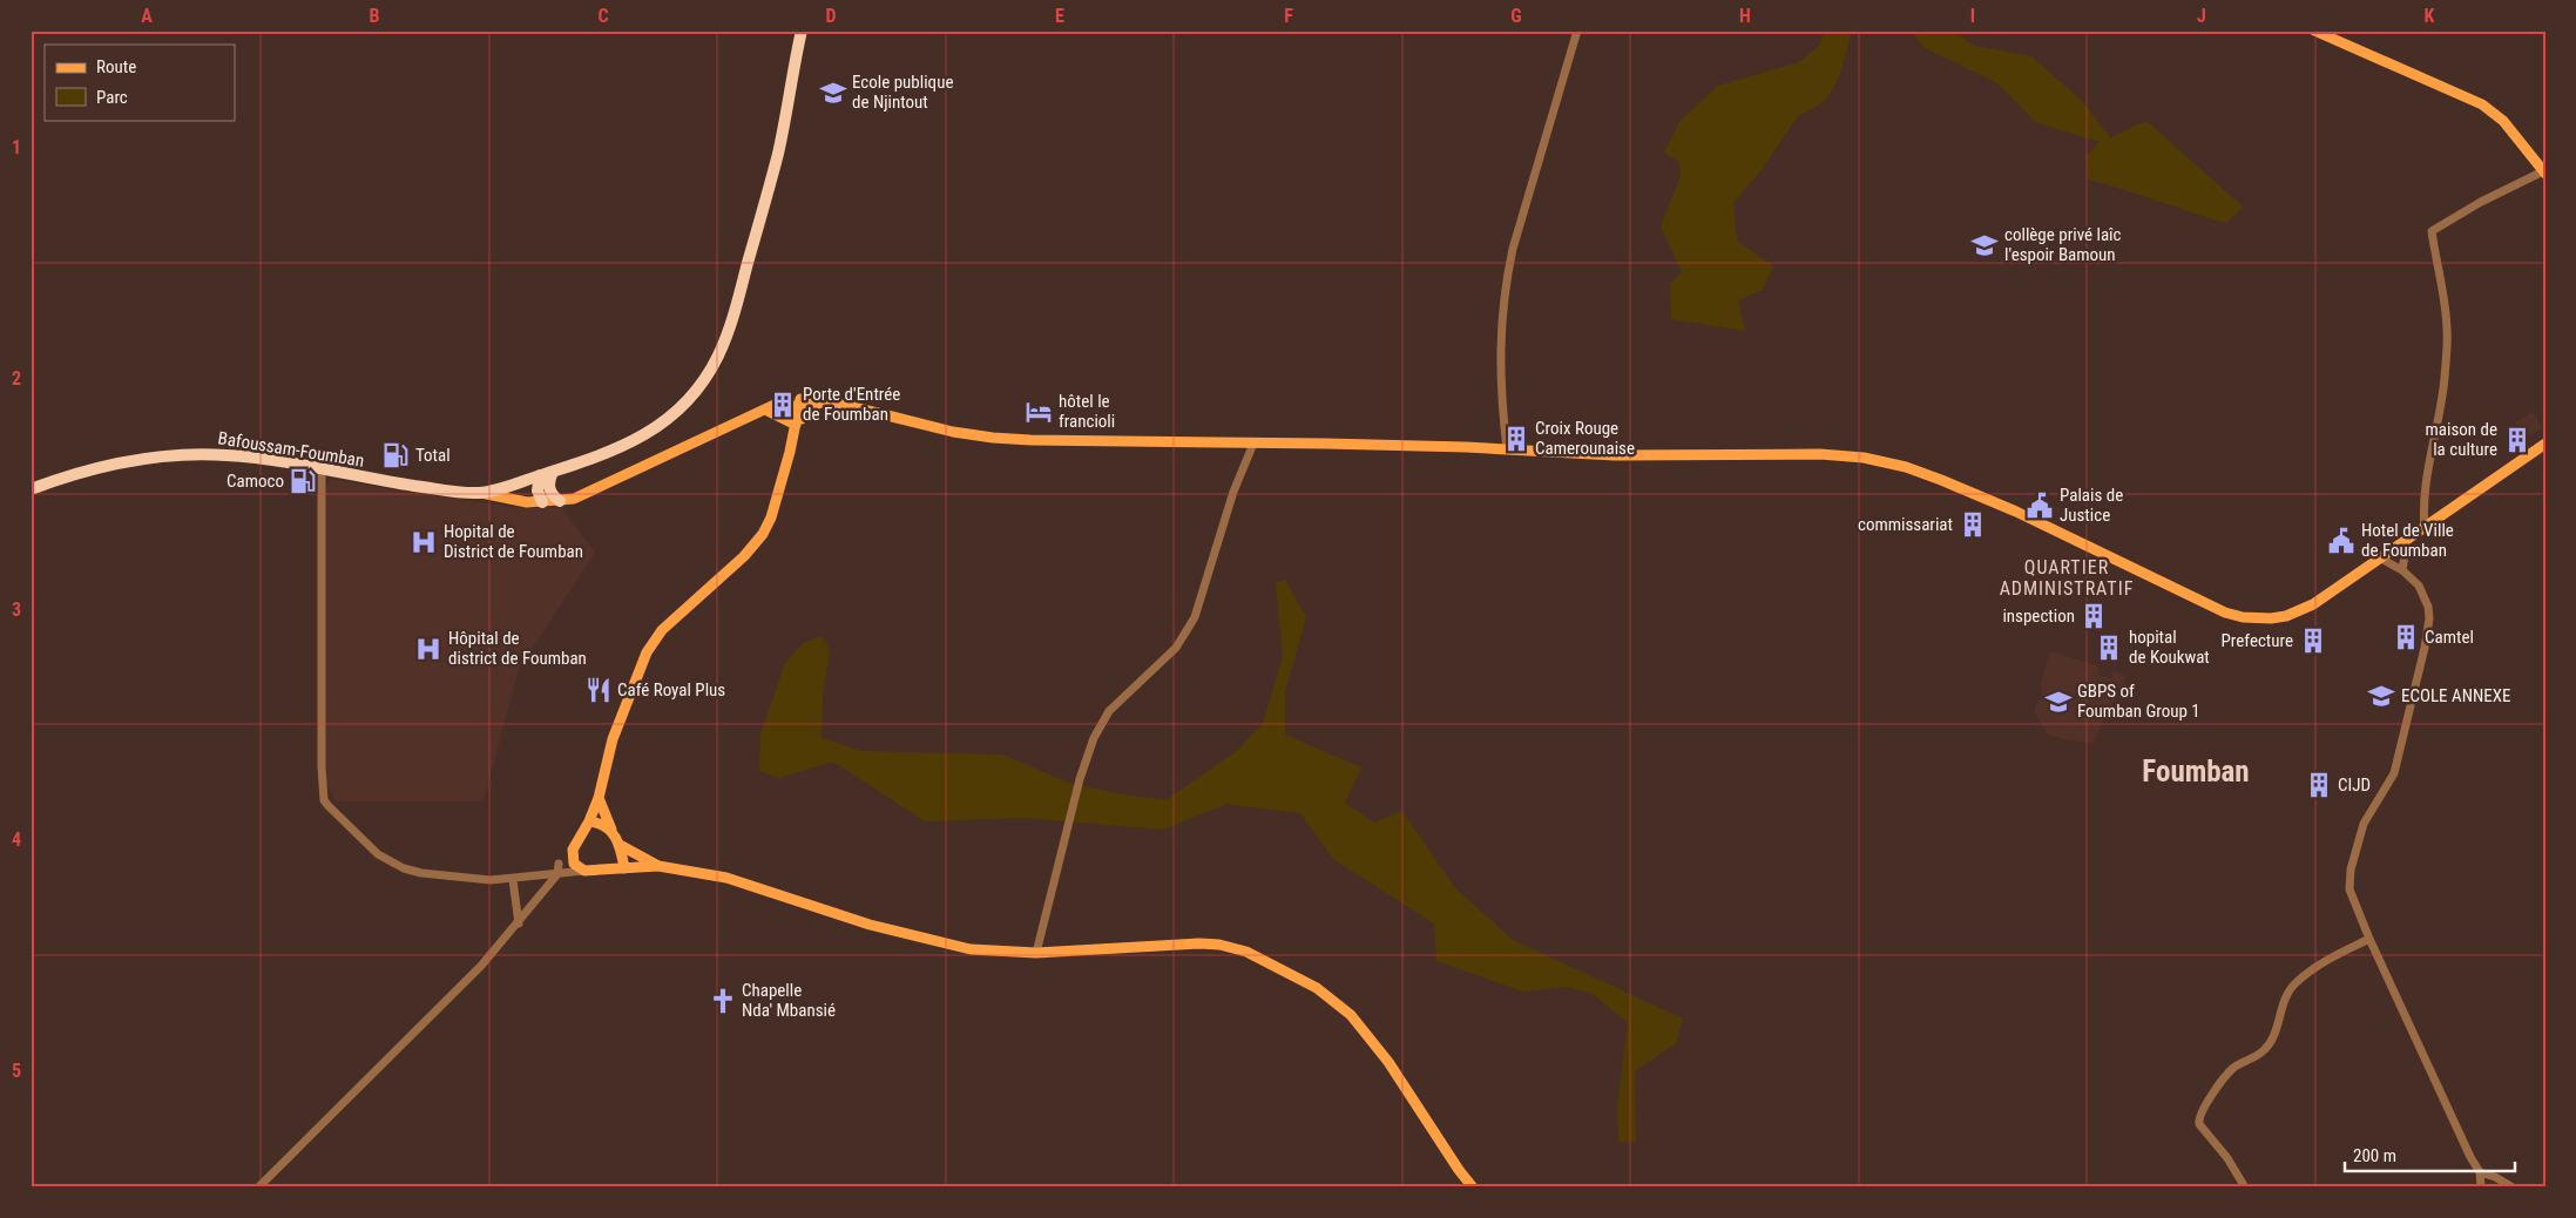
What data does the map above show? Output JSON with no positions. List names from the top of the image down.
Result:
{
  "streets": {
    "highway": ["Bafoussam-Foumban"]
  },
  "districts": ["QUARTIER ADMINISTRATIF", "Foumban"],
  "places": {
    "school or university": [
      "Ecole publique de Njintout",
      "collège privé laîc l'espoir Bamoun",
      "ECOLE ANNEXE",
      "GBPS of Foumban Group 1"
    ],
    "building": [
      "Porte d'Entrée de Foumban",
      "Croix Rouge Camerounaise",
      "maison de la culture",
      "commissariat",
      "inspection",
      "Camtel",
      "Prefecture",
      "hopital de Koukwat",
      "CIJD"
    ],
    "hotel": ["hôtel le francioli"],
    "fuel station": ["Total", "Camoco"],
    "public building": ["Palais de Justice", "Hotel de Ville de Foumban"],
    "hospital": ["Hopital de District de Foumban", "Hôpital de district de Foumban"],
    "restaurant": ["Café Royal Plus"],
    "church": ["Chapelle Nda' Mbansié"]
  },
  "legend": ["Route", "Parc"],
  "scale_bar": "200 m",
  "grid": {
    "columns": [
      "A",
      "B",
      "C",
      "D",
      "E",
      "F",
      "G",
      "H",
      "I",
      "J",
      "K"
    ],
    "rows": [
      "1",
      "2",
      "3",
      "4",
      "5"
    ]
  }
}
